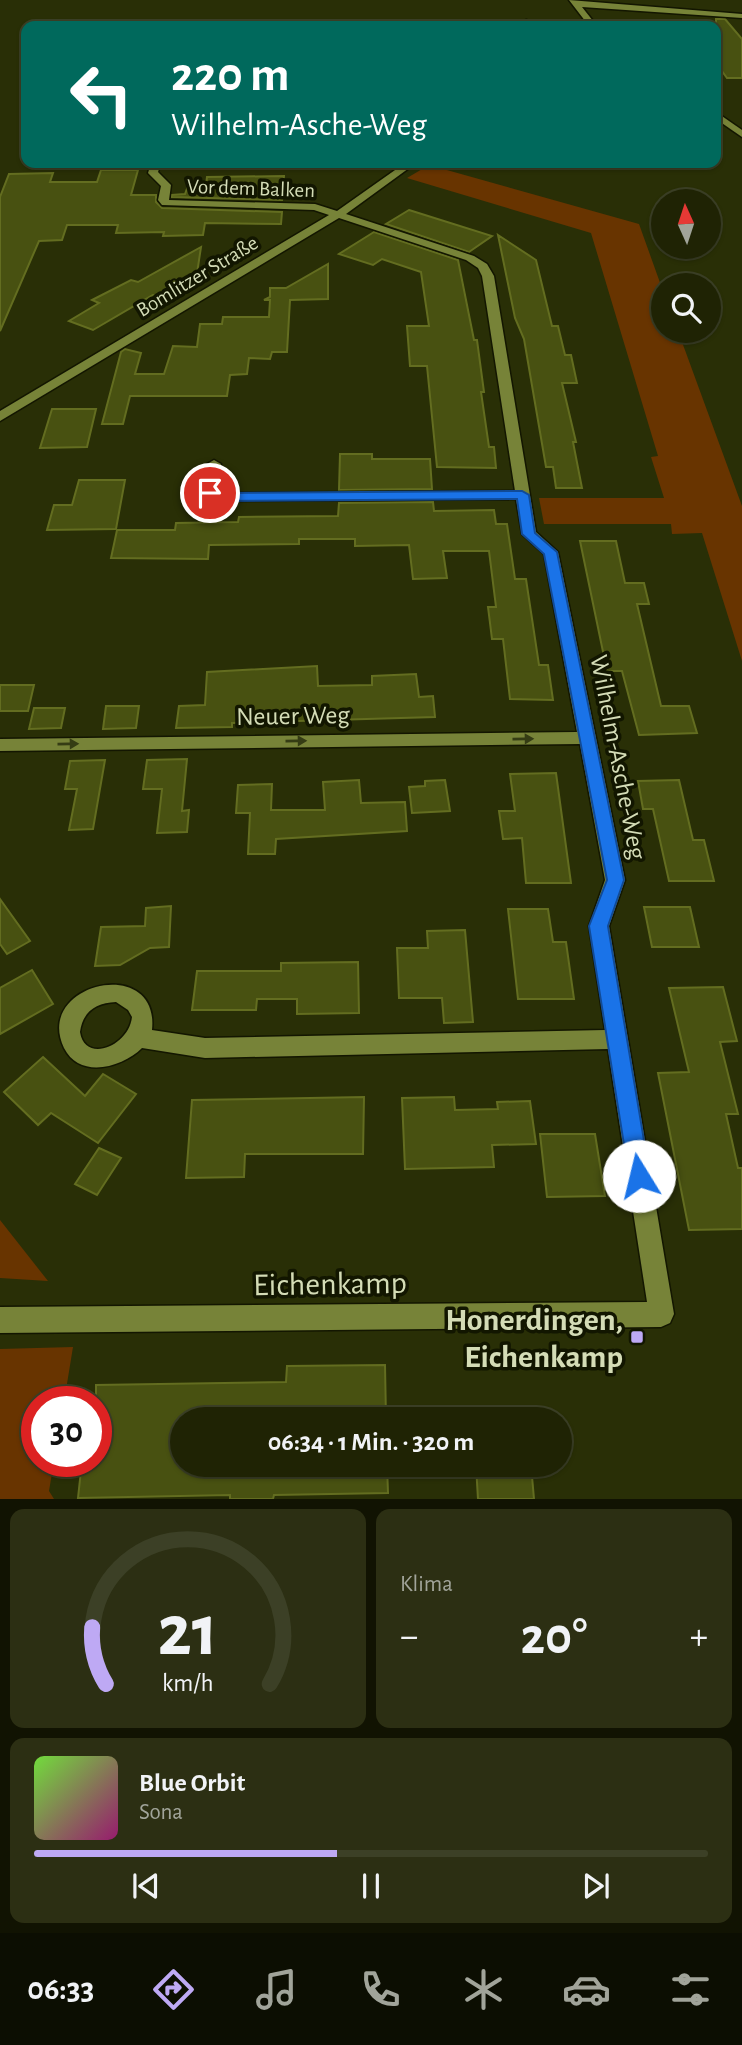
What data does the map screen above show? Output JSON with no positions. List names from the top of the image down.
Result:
{
  "streets": {
    "street": [
      "Vor dem Balken",
      "Bomlitzer Straße",
      "Neuer Weg",
      "Wilhelm-Asche-Weg",
      "Eichenkamp"
    ]
  },
  "crossings": [
    ["Vor dem Balken", "Bomlitzer Straße"],
    ["Vor dem Balken", "Wilhelm-Asche-Weg"],
    ["Bomlitzer Straße", "Wilhelm-Asche-Weg"],
    ["Neuer Weg", "Wilhelm-Asche-Weg"],
    ["Wilhelm-Asche-Weg", "Eichenkamp"]
  ],
  "one_way": ["Neuer Weg"],
  "places": {
    "transit": ["Honerdingen, Eichenkamp"]
  },
  "north": "top",
  "page": {
    "turn": ["220 m", "Wilhelm-Asche-Weg"],
    "limit": "30",
    "trip": "06:34 · 1 Min. · 320 m",
    "tile": "Klima",
    "heat": ["−", "20°", "+"],
    "song": ["Blue Orbit", "Sona"],
    "tabs": "06:33",
    "gauge": ["21", "km/h"]
  }
}
